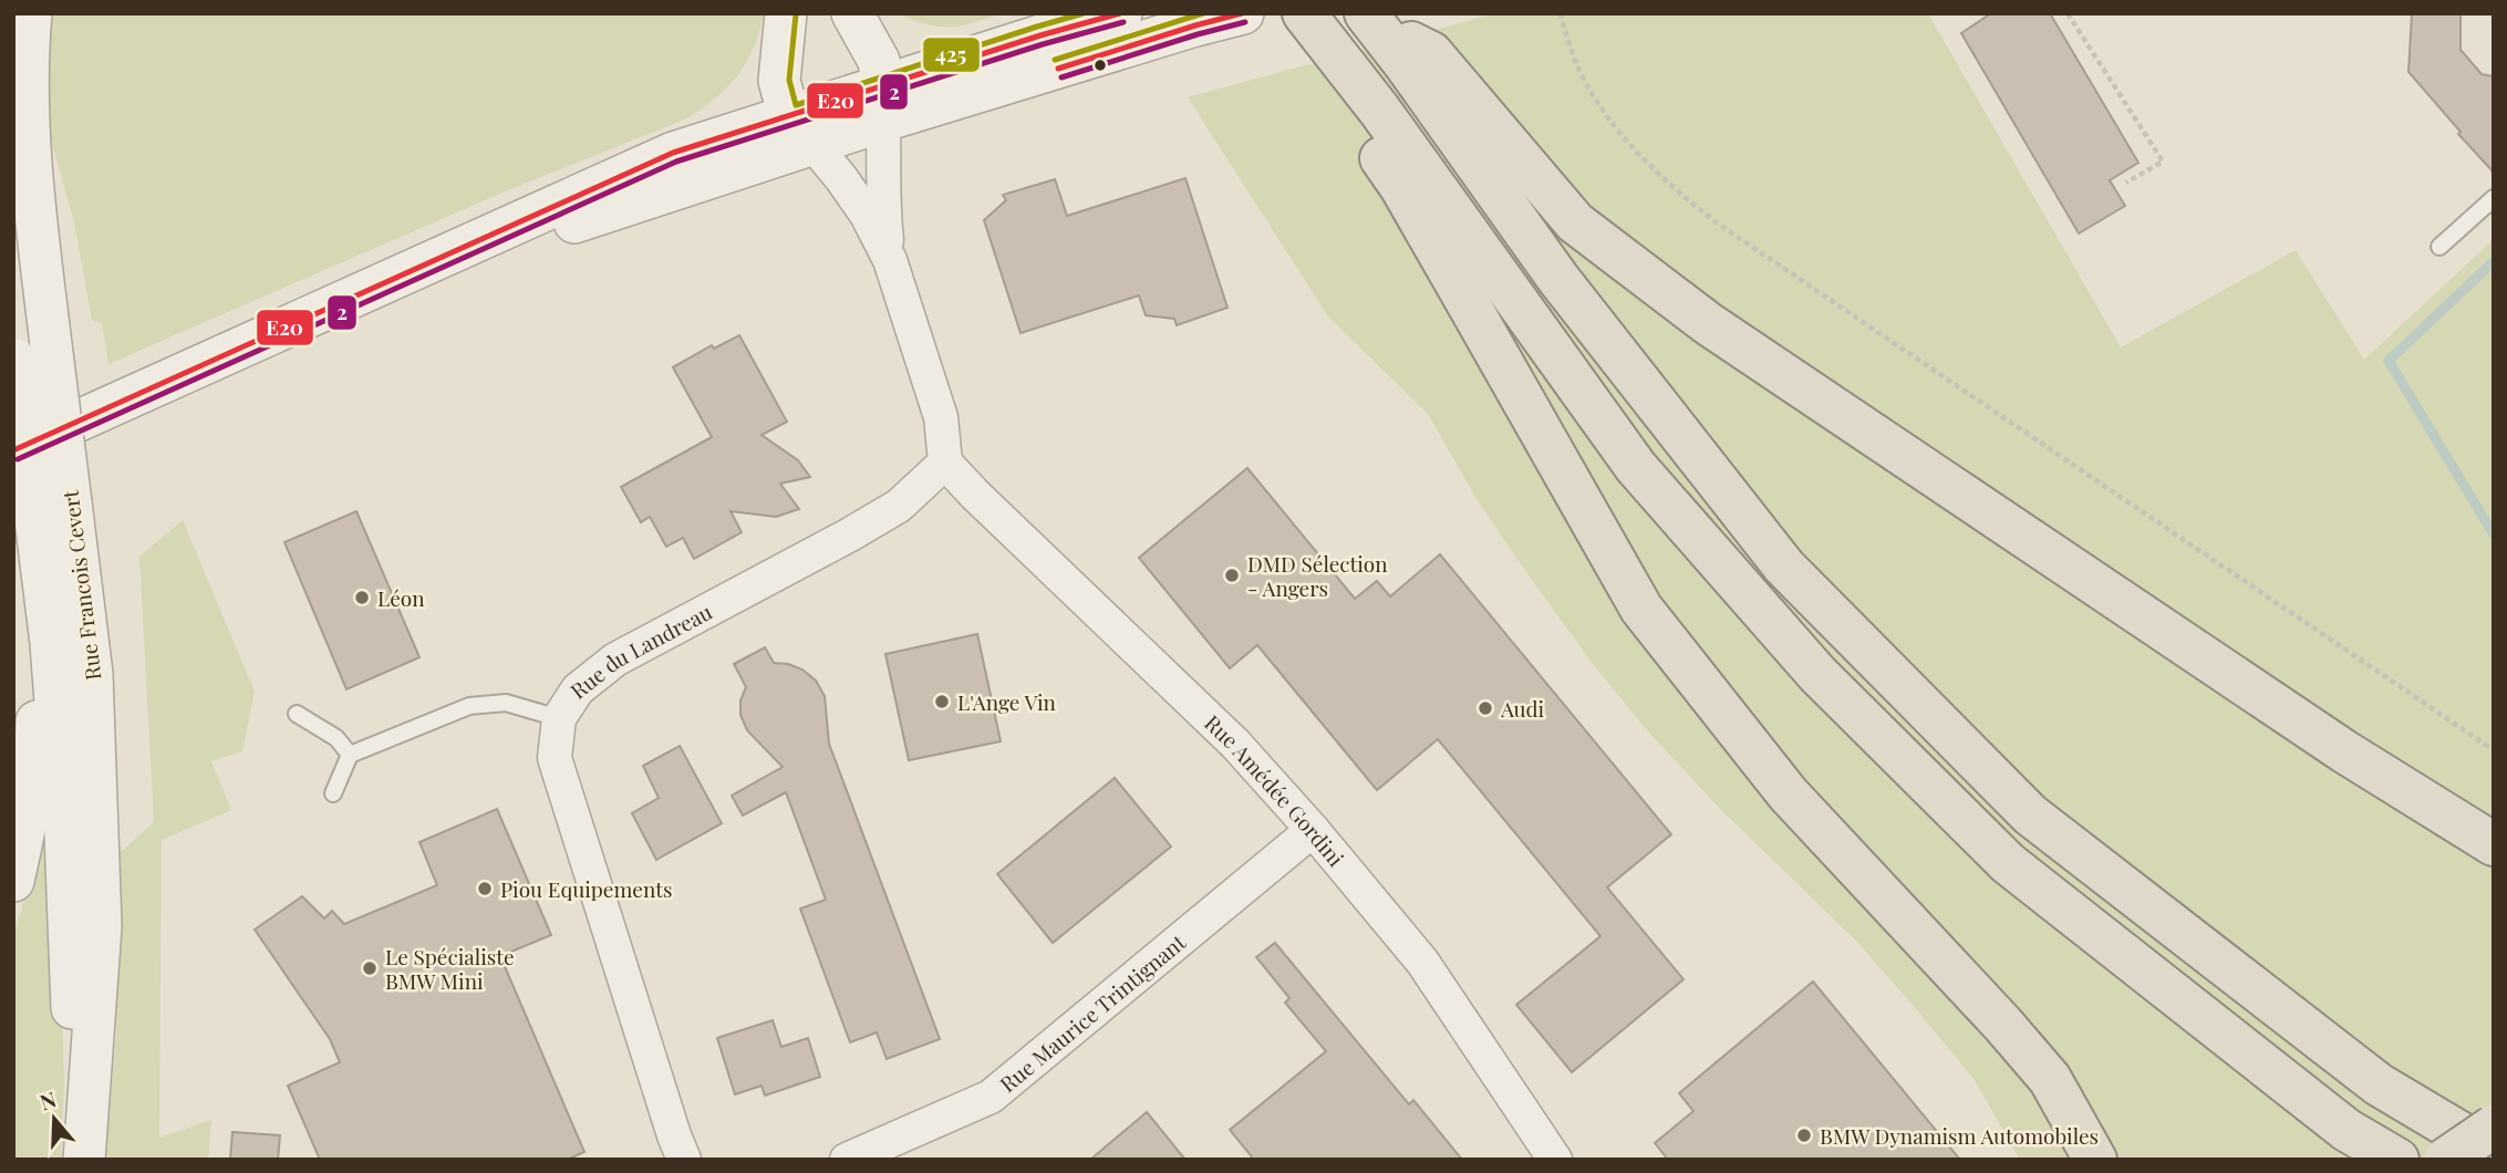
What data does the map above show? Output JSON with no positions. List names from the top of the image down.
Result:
{
  "streets": {
    "street": [
      "Rue Francois Cevert",
      "Rue du Landreau",
      "Rue Amédée Gordini",
      "Rue Maurice Trintignant"
    ]
  },
  "crossings": [
    ["Rue du Landreau", "Rue Amédée Gordini"],
    ["Rue Amédée Gordini", "Rue Maurice Trintignant"]
  ],
  "places": [
    "DMD Sélection - Angers",
    "Léon",
    "L'Ange Vin",
    "Audi",
    "Piou Equipements",
    "Le Spécialiste BMW Mini",
    "BMW Dynamism Automobiles"
  ],
  "lines": ["transit line E20", "transit line 425", "transit line 2"],
  "north": "top"
}
